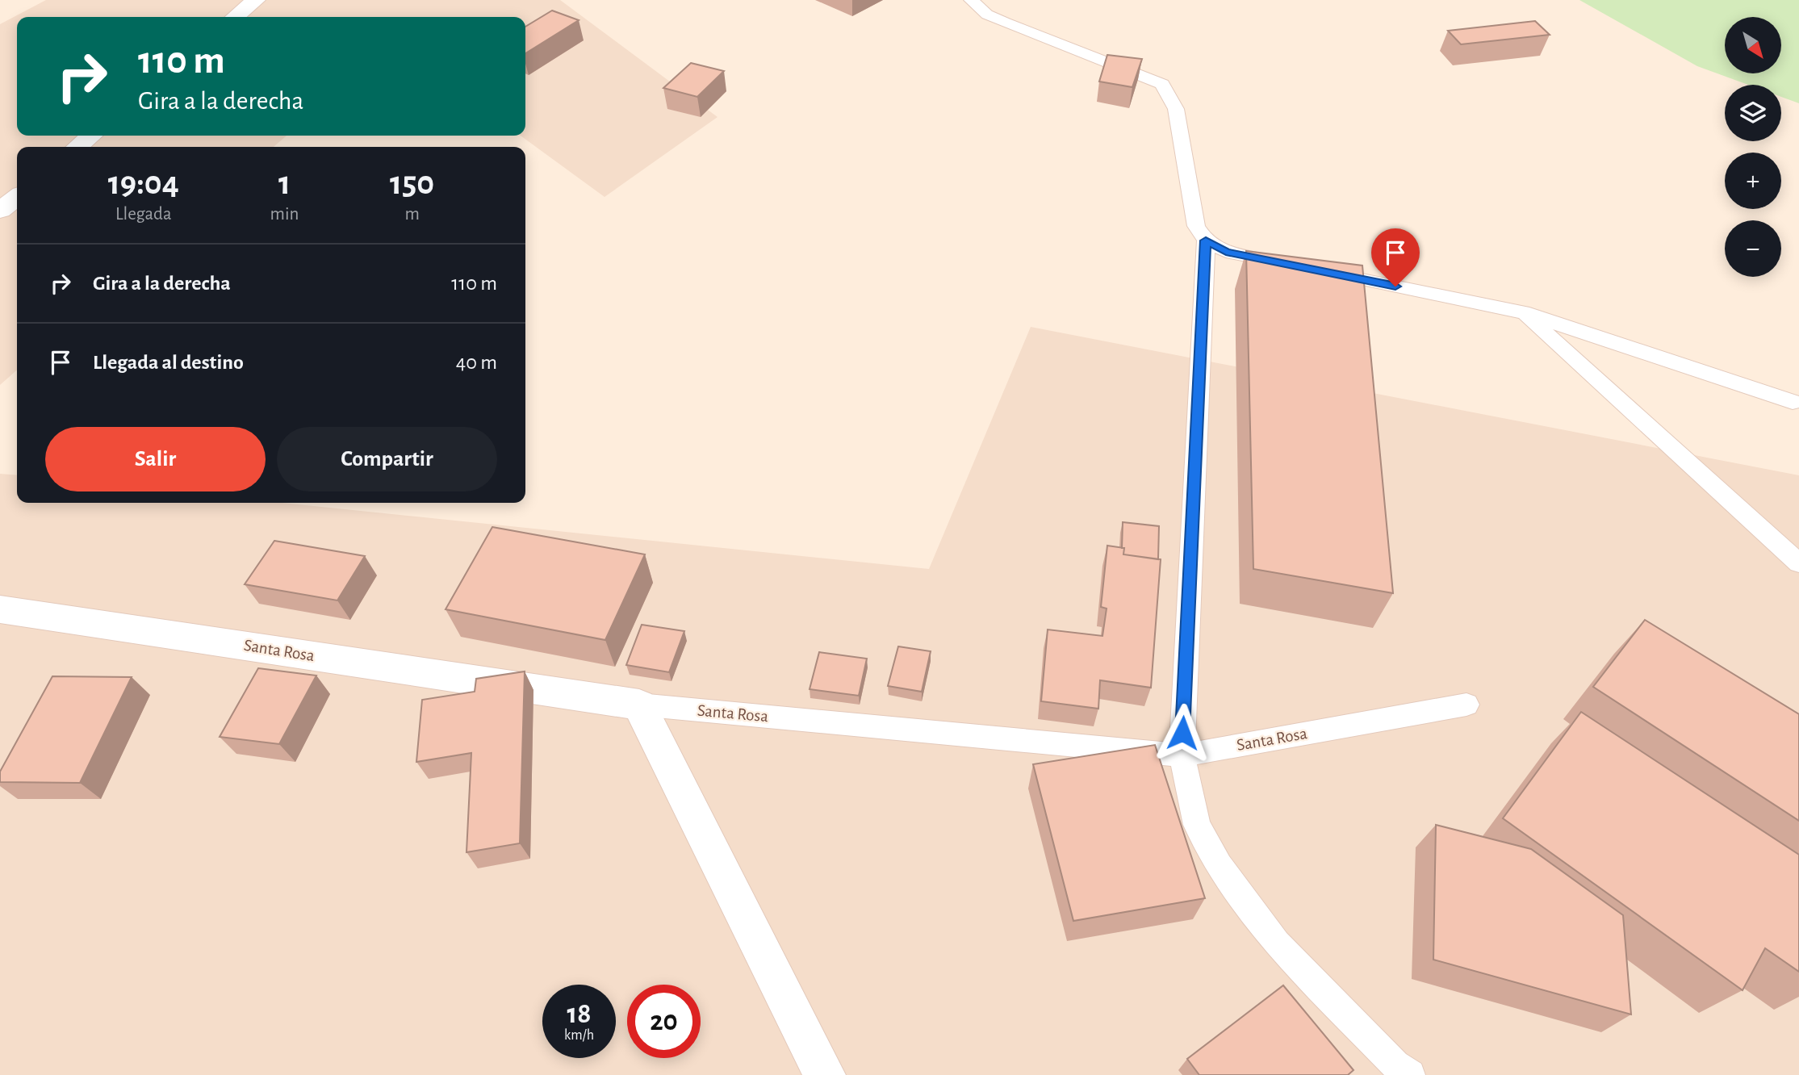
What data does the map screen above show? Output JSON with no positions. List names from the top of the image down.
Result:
{
  "streets": {
    "street": ["Santa Rosa"]
  },
  "north": "bottom right",
  "page": {
    "map_buttons": ["+", "−"],
    "turn": ["110 m", "Gira a la derecha"],
    "eta": [
      "19:04",
      "Llegada",
      "1",
      "min",
      "150",
      "m"
    ],
    "list": [
      {
        "name": "Gira a la derecha",
        "value": "110 m"
      },
      {
        "name": "Llegada al destino",
        "value": "40 m"
      }
    ],
    "buttons": ["Salir", "Compartir"],
    "speed": "18 km/h",
    "limit": "20"
  }
}
